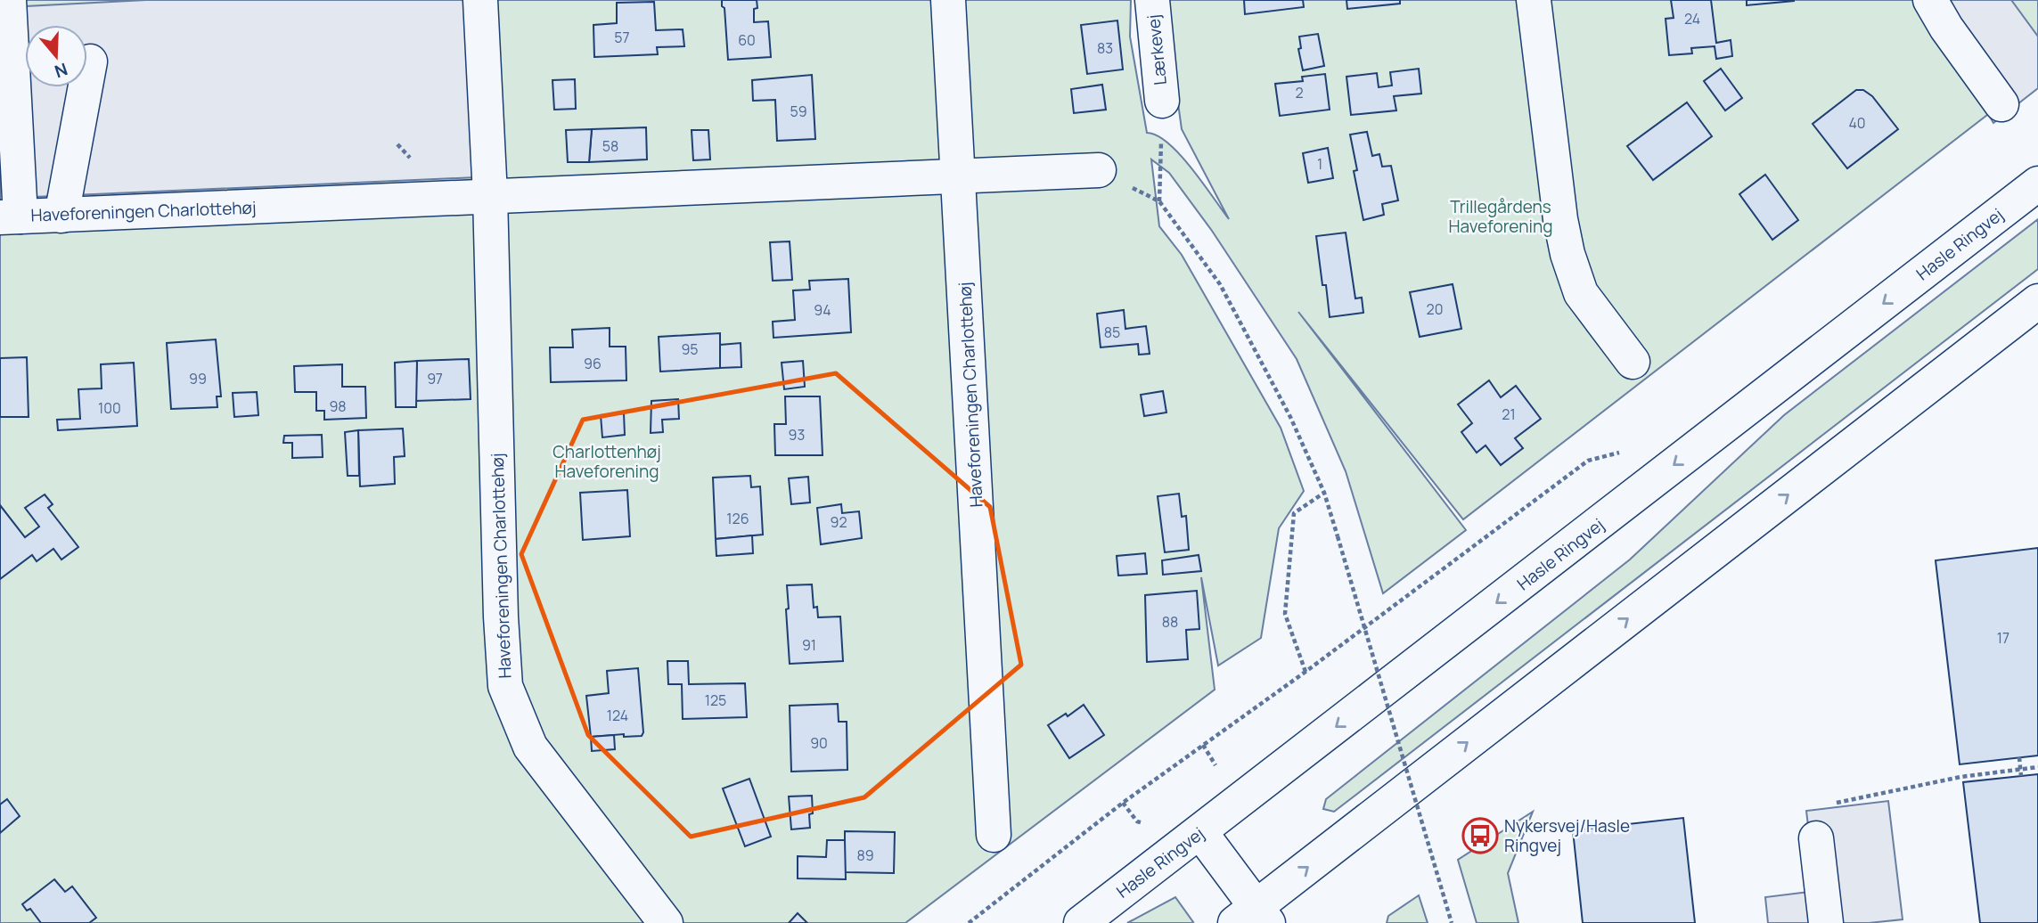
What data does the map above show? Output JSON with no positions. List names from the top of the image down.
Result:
{
  "streets": {
    "main road": ["Lærkevej", "Haveforeningen Charlottehøj", "Hasle Ringvej"]
  },
  "parks": ["Trillegårdens Haveforening", "Charlottenhøj Haveforening"],
  "places": {
    "bus stop": ["Nykersvej/Hasle Ringvej"]
  },
  "house_numbers": [
    "24",
    "57",
    "60",
    "83",
    "2",
    "59",
    "40",
    "58",
    "1",
    "20",
    "94",
    "85",
    "95",
    "96",
    "99",
    "97",
    "98",
    "100",
    "21",
    "93",
    "126",
    "92",
    "88",
    "17",
    "91",
    "125",
    "124",
    "90",
    "89"
  ],
  "north": "bottom"
}
